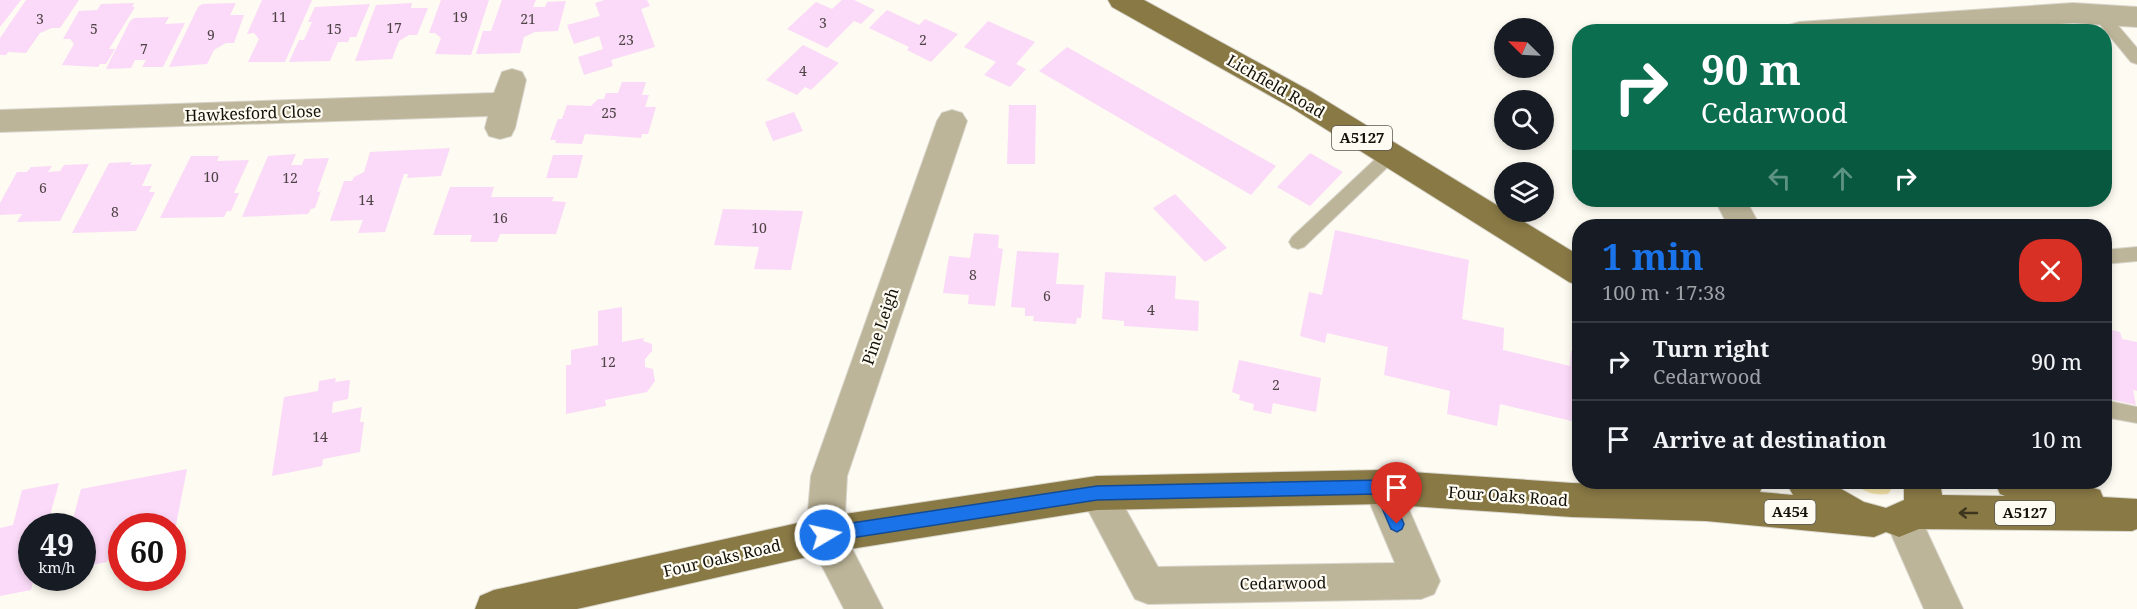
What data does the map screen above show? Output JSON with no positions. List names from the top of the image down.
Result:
{
  "streets": {
    "main road": [
      "Lichfield Road",
      "A5127",
      "Four Oaks Road",
      "A454"
    ],
    "street": ["Hawkesford Close", "Pine Leigh", "Cedarwood"]
  },
  "crossings": [
    ["A5127", "Four Oaks Road"],
    ["Pine Leigh", "Four Oaks Road"],
    ["Four Oaks Road", "Cedarwood"]
  ],
  "house_numbers": [
    "11",
    "19",
    "3",
    "21",
    "3",
    "17",
    "5",
    "15",
    "9",
    "23",
    "2",
    "7",
    "4",
    "25",
    "10",
    "12",
    "6",
    "14",
    "8",
    "16",
    "10",
    "8",
    "6",
    "4",
    "12",
    "2",
    "14"
  ],
  "north": "top left",
  "page": {
    "turn": ["90 m", "Cedarwood"],
    "heading": ["1 min", "100 m · 17:38"],
    "list": [
      {
        "name": "Turn right",
        "note": "Cedarwood",
        "value": "90 m"
      },
      {
        "name": "Arrive at destination",
        "value": "10 m"
      }
    ],
    "speed": "49 km/h",
    "limit": "60"
  }
}
